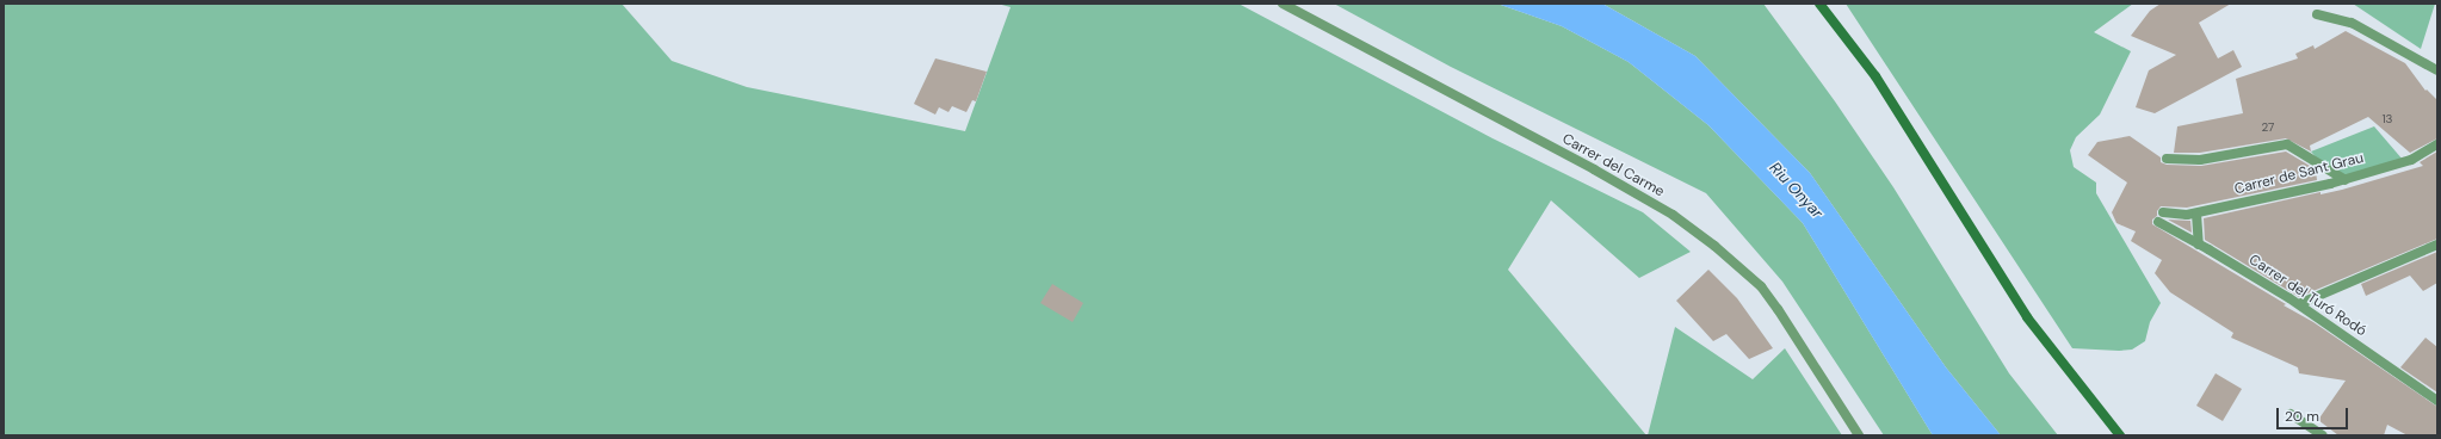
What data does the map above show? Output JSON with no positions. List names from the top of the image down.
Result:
{
  "streets": {
    "street": ["Carrer del Carme", "Carrer de Sant Grau", "Carrer del Turó Rodó"]
  },
  "water": ["Riu Onyar"],
  "house_numbers": ["13", "27"],
  "scale_bar": "20 m"
}
